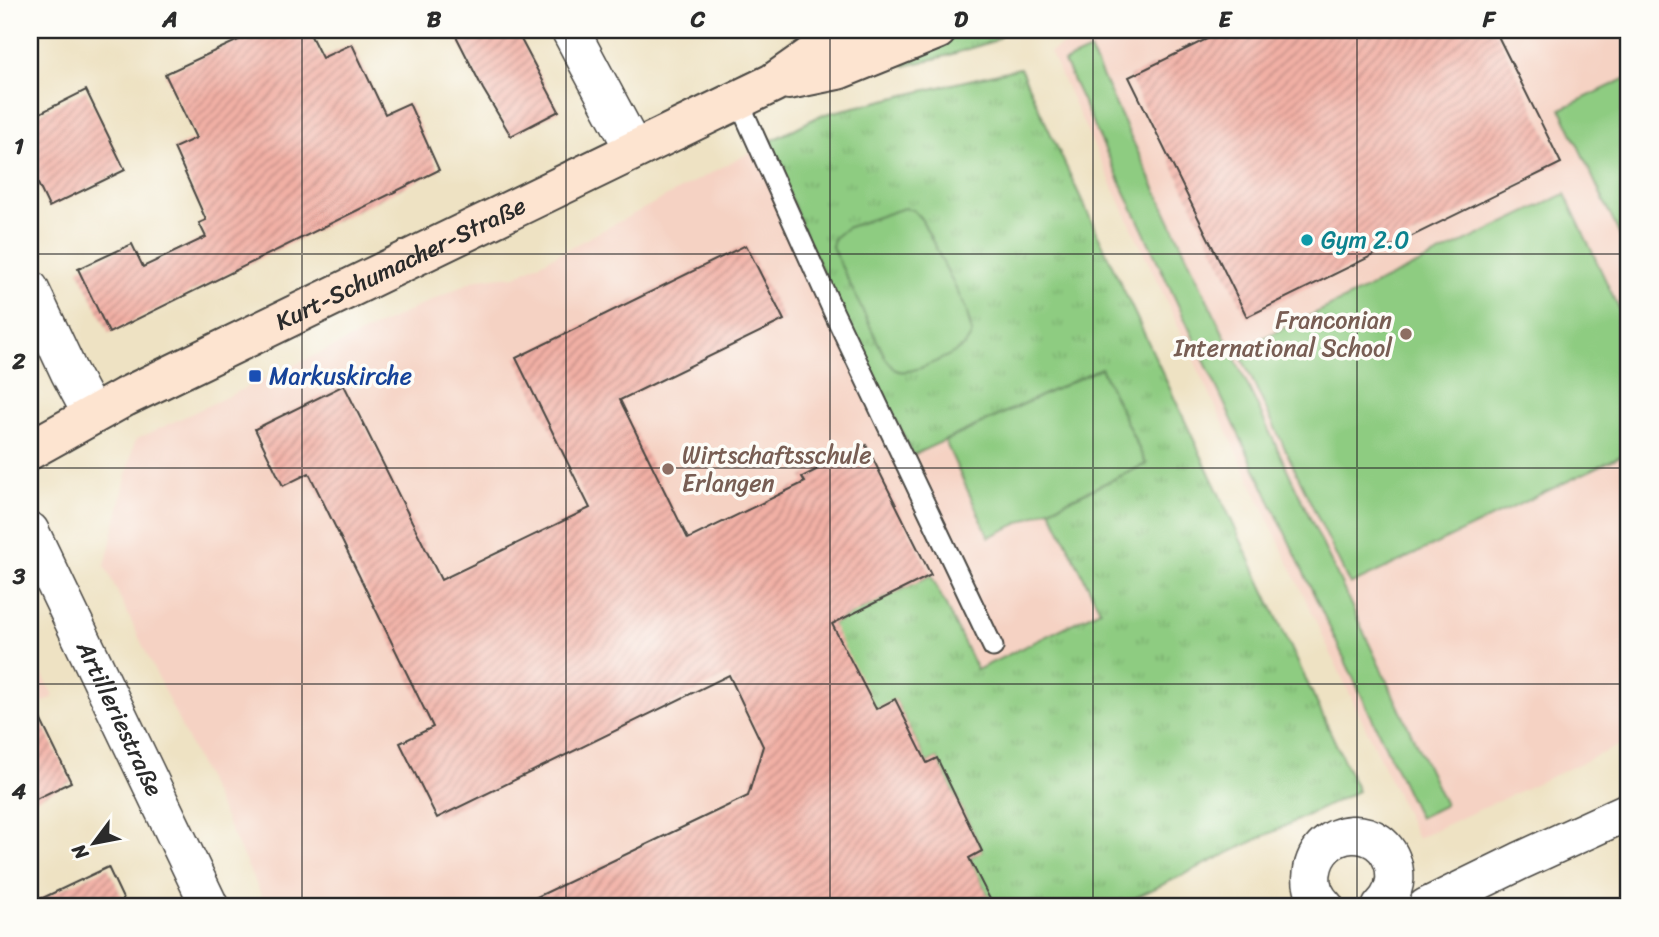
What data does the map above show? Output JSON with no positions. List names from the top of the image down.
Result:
{
  "streets": {
    "main road": ["Kurt-Schumacher-Straße"],
    "street": ["Artilleriestraße"]
  },
  "places": {
    "other": ["Gym 2.0", "Franconian International School", "Wirtschaftsschule Erlangen"],
    "transit": ["Markuskirche"]
  },
  "north": "bottom left",
  "grid": {
    "columns": [
      "A",
      "B",
      "C",
      "D",
      "E",
      "F"
    ],
    "rows": [
      "1",
      "2",
      "3",
      "4"
    ]
  }
}
